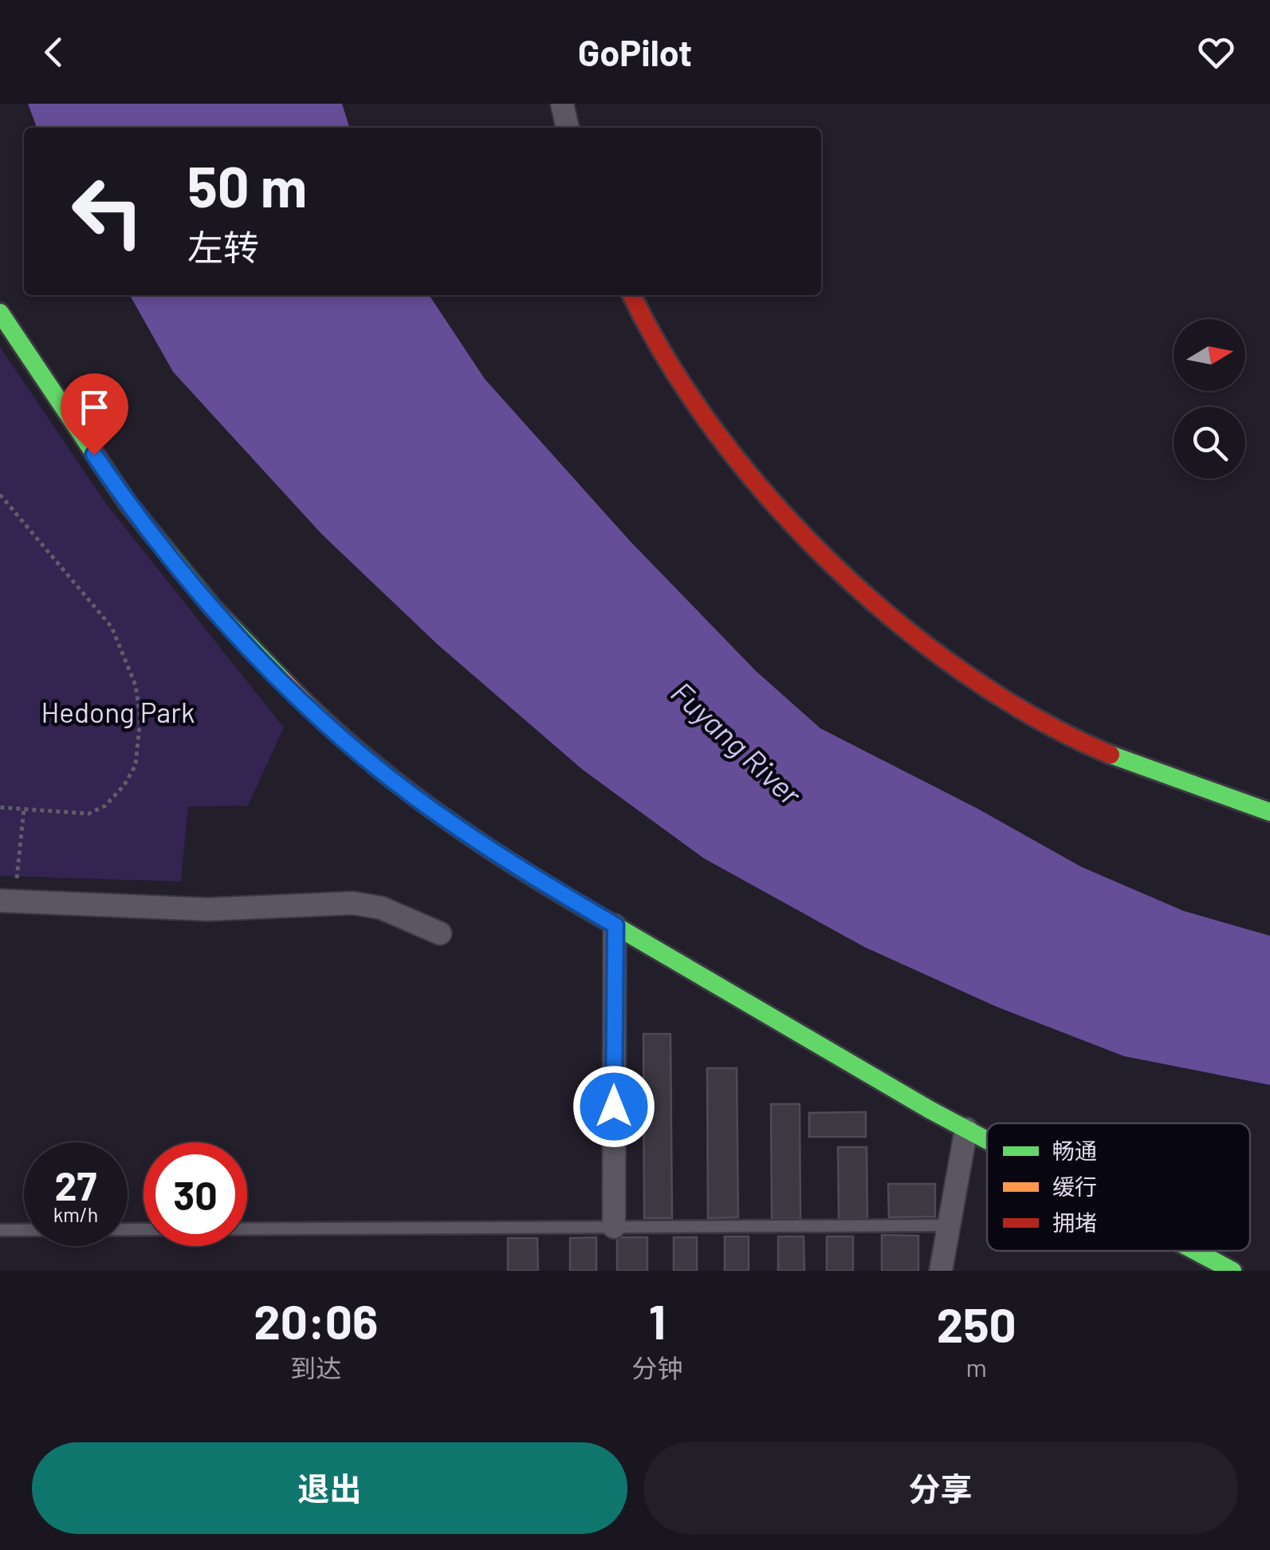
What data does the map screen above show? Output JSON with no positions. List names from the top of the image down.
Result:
{
  "water": ["Fuyang River"],
  "parks": ["Hedong Park"],
  "legend": ["畅通", "缓行", "拥堵"],
  "north": "right",
  "page": {
    "header": "GoPilot",
    "turn": ["50 m", "左转"],
    "speed": "27 km/h",
    "limit": "30",
    "eta": [
      "20:06",
      "到达",
      "1",
      "分钟",
      "250",
      "m"
    ],
    "buttons": ["退出", "分享"]
  }
}
